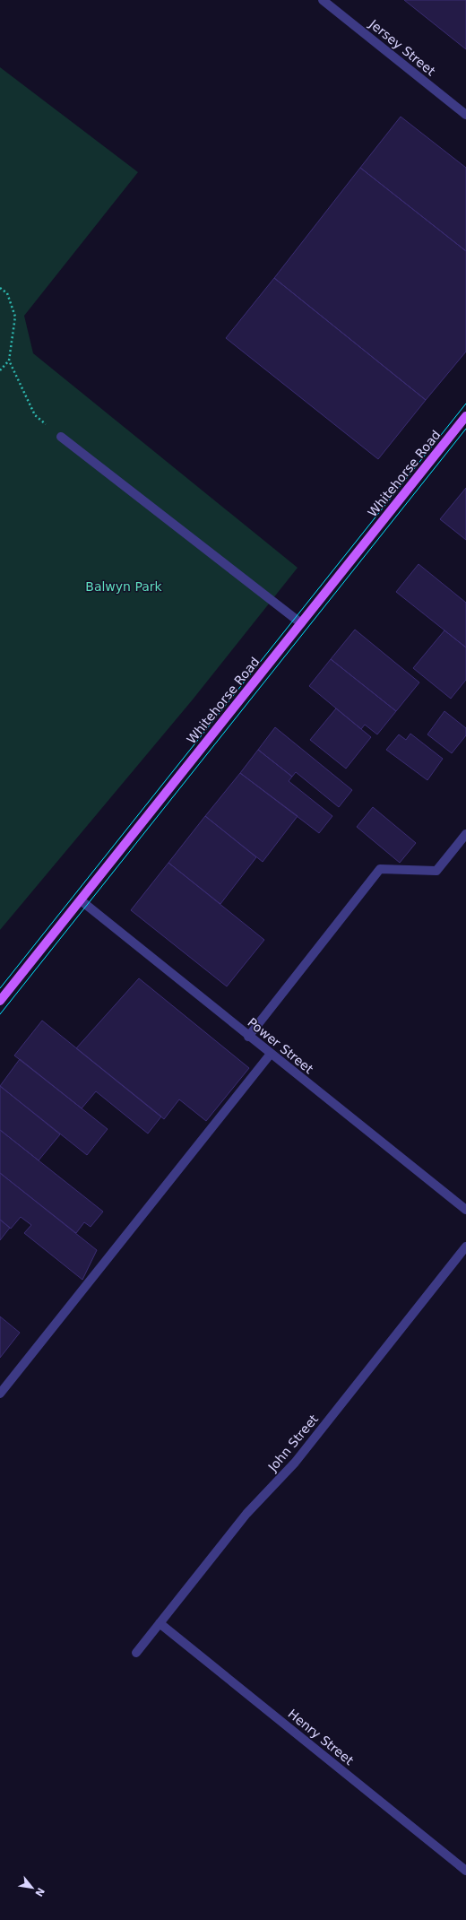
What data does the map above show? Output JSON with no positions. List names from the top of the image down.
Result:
{
  "streets": {
    "main road": ["Whitehorse Road"],
    "street": [
      "Jersey Street",
      "Power Street",
      "John Street",
      "Henry Street"
    ]
  },
  "crossings": [
    ["Whitehorse Road", "Power Street"],
    ["John Street", "Henry Street"]
  ],
  "parks": ["Balwyn Park"],
  "north": "bottom right"
}
